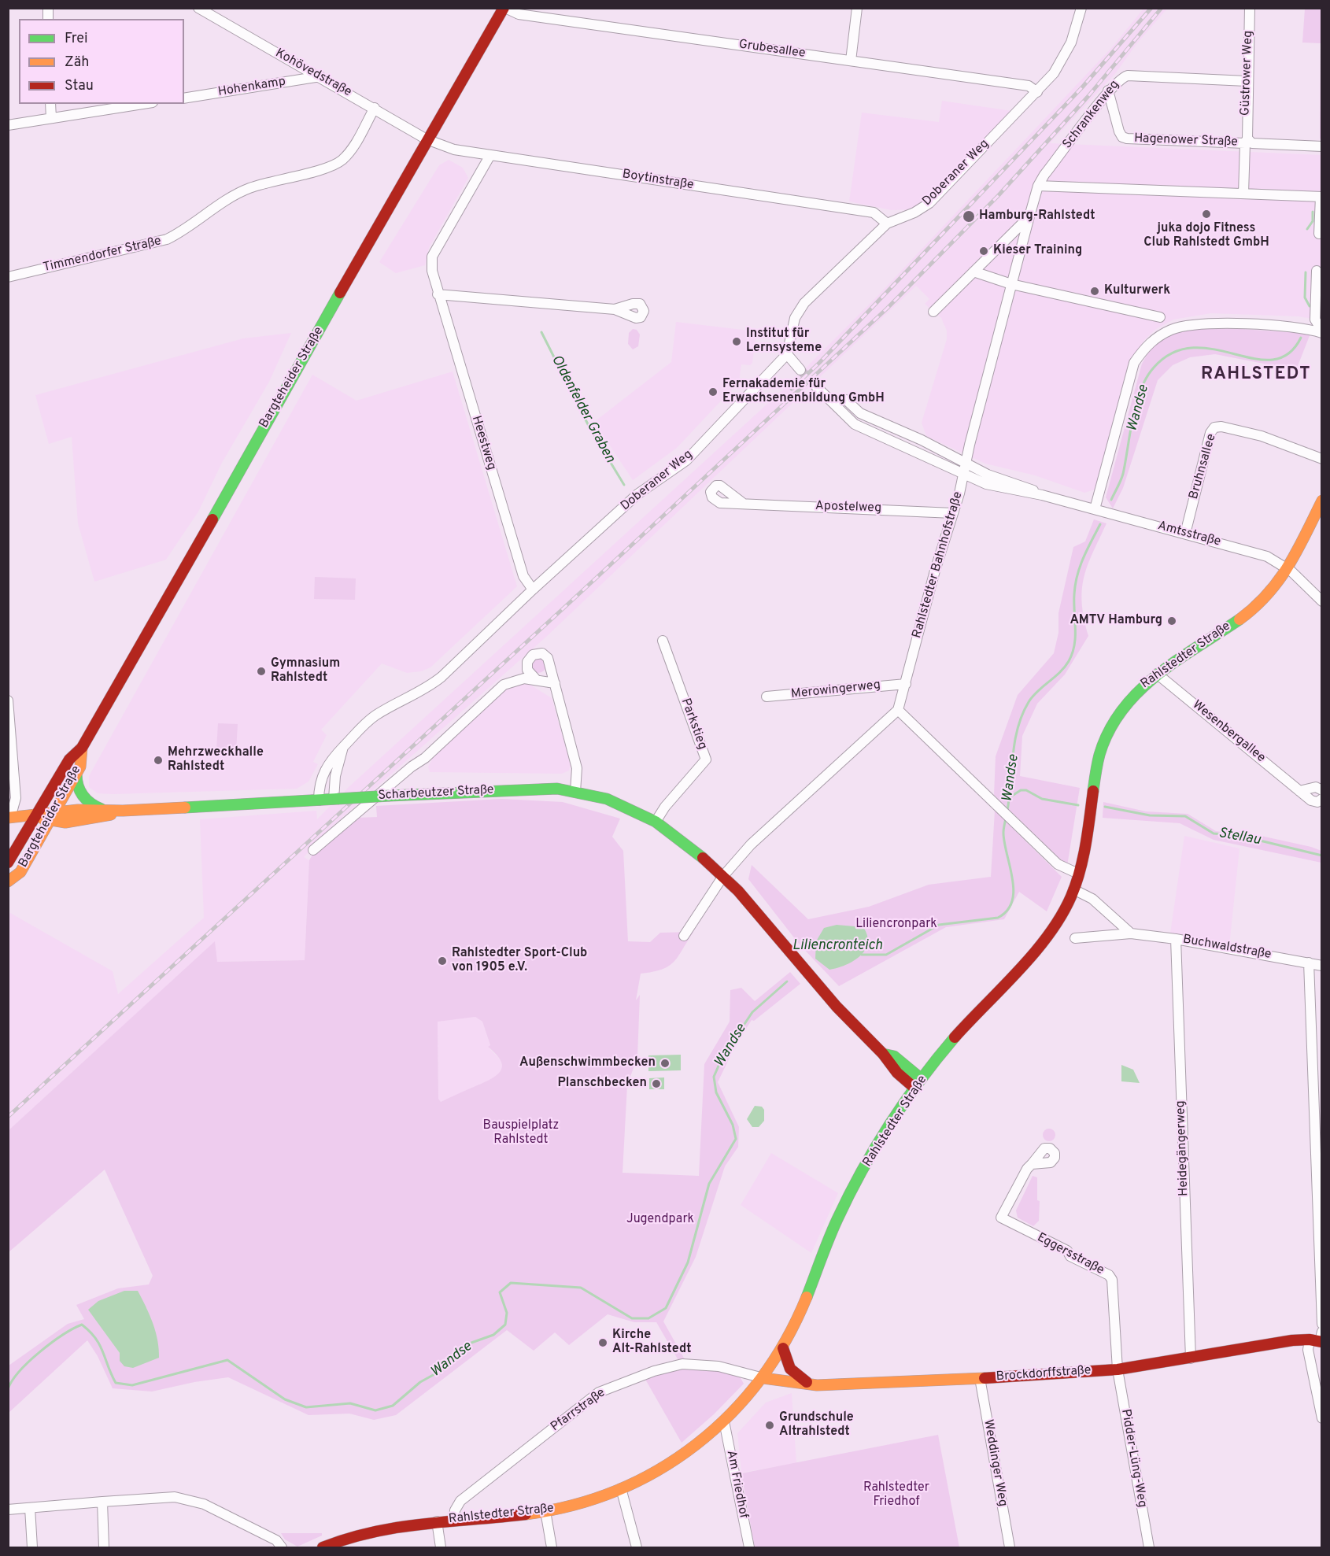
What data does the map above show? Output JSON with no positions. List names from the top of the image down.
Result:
{
  "streets": {
    "main road": [
      "Bargteheider Straße",
      "Rahlstedter Straße",
      "Scharbeutzer Straße",
      "Brockdorffstraße"
    ],
    "street": [
      "Grubesallee",
      "Kohövedstraße",
      "Güstrower Weg",
      "Hohenkamp",
      "Schrankenweg",
      "Hagenower Straße",
      "Doberaner Weg",
      "Boytinstraße",
      "Timmendorfer Straße",
      "Heestweg",
      "Bruhnsallee",
      "Apostelweg",
      "Amtsstraße",
      "Rahlstedter Bahnhofstraße",
      "Merowingerweg",
      "Parkstieg",
      "Wesenbergallee",
      "Buchwaldstraße",
      "Heidegängerweg",
      "Eggersstraße",
      "Pfarrstraße",
      "Pidder-Lüng-Weg",
      "Weddinger Weg",
      "Am Friedhof"
    ]
  },
  "crossings": [
    ["Grubesallee", "Doberaner Weg"],
    ["Grubesallee", "Bargteheider Straße"],
    ["Kohövedstraße", "Hohenkamp"],
    ["Kohövedstraße", "Boytinstraße"],
    ["Kohövedstraße", "Timmendorfer Straße"],
    ["Kohövedstraße", "Bargteheider Straße"],
    ["Güstrower Weg", "Schrankenweg"],
    ["Güstrower Weg", "Hagenower Straße"],
    ["Schrankenweg", "Hagenower Straße"],
    ["Schrankenweg", "Rahlstedter Bahnhofstraße"],
    ["Doberaner Weg", "Boytinstraße"],
    ["Doberaner Weg", "Heestweg"],
    ["Doberaner Weg", "Scharbeutzer Straße"],
    ["Boytinstraße", "Bargteheider Straße"],
    ["Boytinstraße", "Heestweg"],
    ["Bargteheider Straße", "Scharbeutzer Straße"],
    ["Bruhnsallee", "Amtsstraße"],
    ["Apostelweg", "Rahlstedter Bahnhofstraße"],
    ["Amtsstraße", "Rahlstedter Bahnhofstraße"],
    ["Amtsstraße", "Rahlstedter Straße"],
    ["Rahlstedter Bahnhofstraße", "Merowingerweg"],
    ["Rahlstedter Straße", "Wesenbergallee"],
    ["Rahlstedter Straße", "Brockdorffstraße"],
    ["Rahlstedter Straße", "Pfarrstraße"],
    ["Rahlstedter Straße", "Am Friedhof"],
    ["Parkstieg", "Scharbeutzer Straße"],
    ["Buchwaldstraße", "Heidegängerweg"],
    ["Heidegängerweg", "Brockdorffstraße"],
    ["Eggersstraße", "Brockdorffstraße"],
    ["Eggersstraße", "Pidder-Lüng-Weg"],
    ["Brockdorffstraße", "Pfarrstraße"],
    ["Brockdorffstraße", "Pidder-Lüng-Weg"],
    ["Brockdorffstraße", "Weddinger Weg"]
  ],
  "districts": ["RAHLSTEDT"],
  "water": [
    "Wandse",
    "Oldenfelder Graben",
    "Stellau",
    "Liliencronteich"
  ],
  "parks": [
    "Liliencronpark",
    "Bauspielplatz Rahlstedt",
    "Jugendpark",
    "Rahlstedter Friedhof"
  ],
  "places": [
    "juka dojo Fitness Club Rahlstedt GmbH",
    "Hamburg-Rahlstedt",
    "Kieser Training",
    "Kulturwerk",
    "Institut für Lernsysteme",
    "Fernakademie für Erwachsenenbildung GmbH",
    "AMTV Hamburg",
    "Gymnasium Rahlstedt",
    "Mehrzweckhalle Rahlstedt",
    "Rahlstedter Sport-Club von 1905 e.V.",
    "Außenschwimmbecken",
    "Planschbecken",
    "Kirche Alt-Rahlstedt",
    "Grundschule Altrahlstedt"
  ],
  "legend": ["Frei", "Zäh", "Stau"]
}
